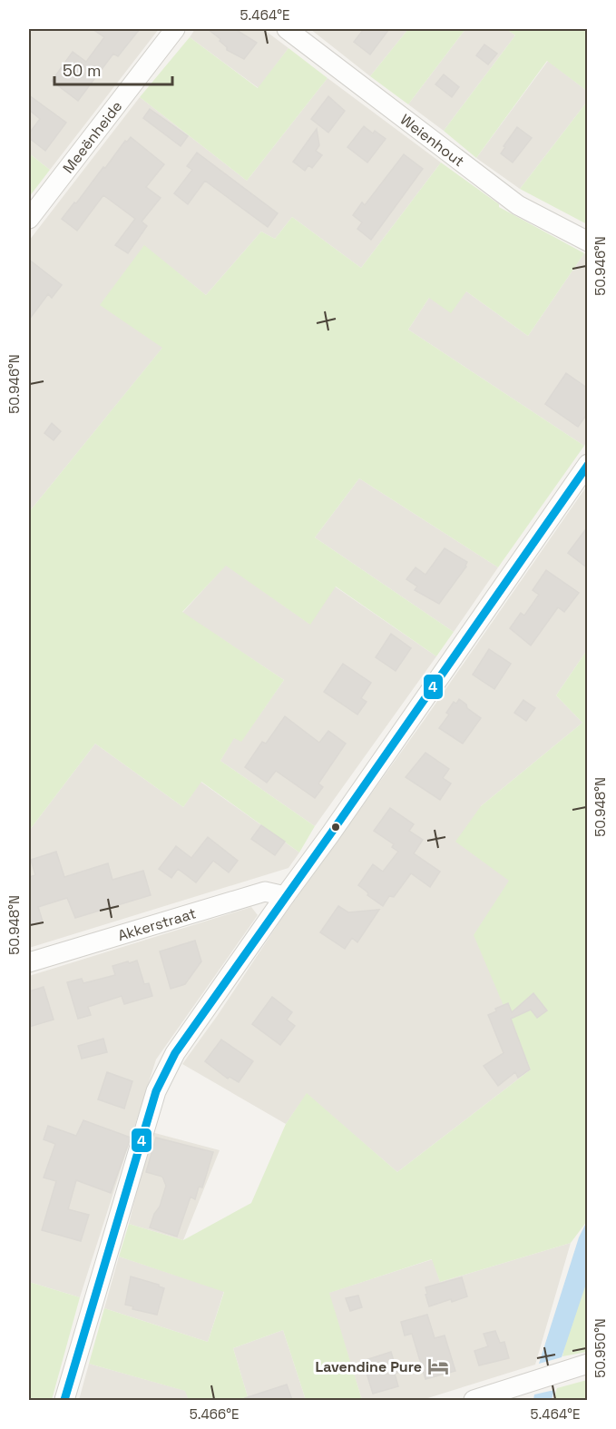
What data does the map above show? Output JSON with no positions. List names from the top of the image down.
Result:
{
  "streets": {
    "street": ["Meeënheide", "Weienhout", "Akkerstraat"]
  },
  "places": {
    "hotel": ["Lavendine Pure"]
  },
  "lines": ["transit line 4"],
  "scale_bar": "50 m",
  "coordinates": [
    "5.464°E",
    "50.946°N",
    "50.948°N",
    "50.950°N",
    "5.466°E"
  ]
}
